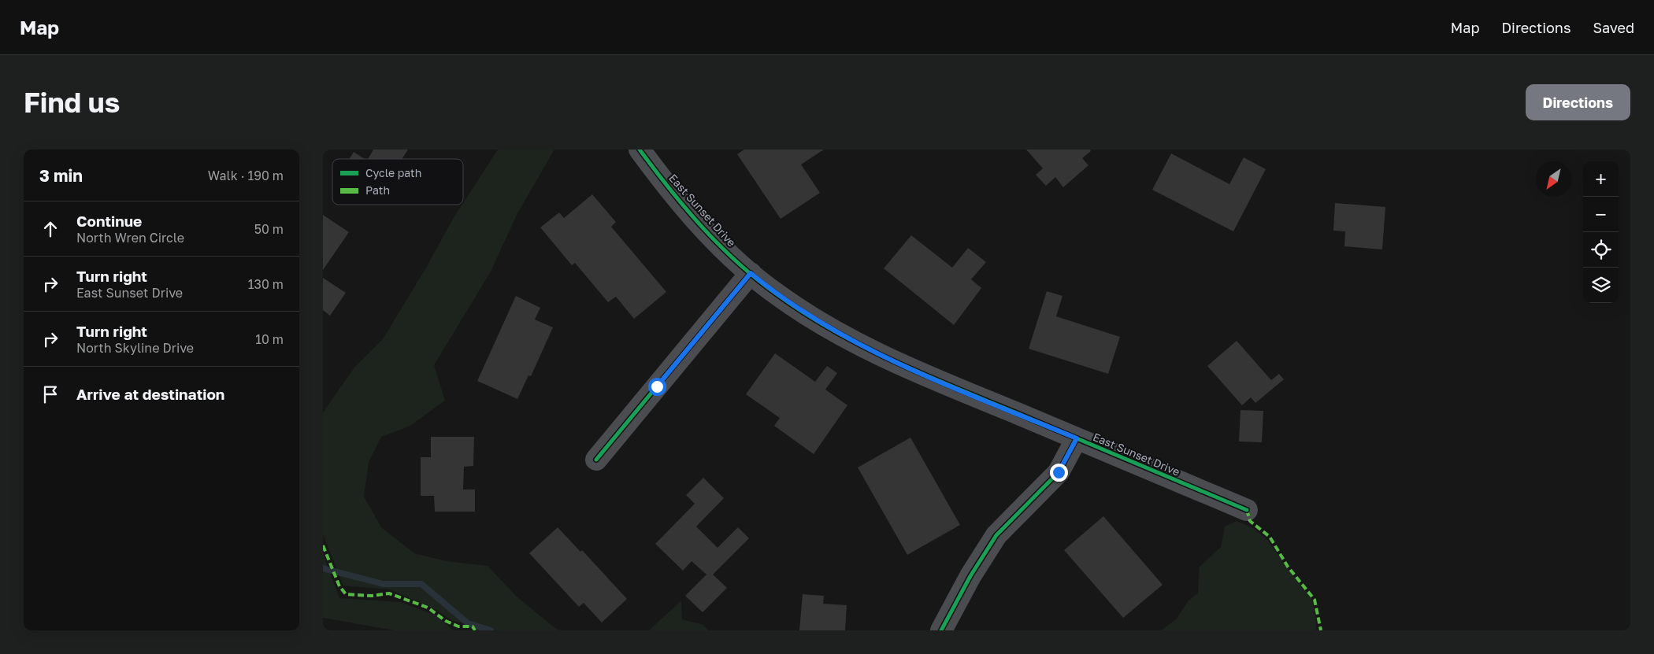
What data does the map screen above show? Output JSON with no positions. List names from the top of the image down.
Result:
{
  "streets": {
    "street": ["East Sunset Drive"]
  },
  "legend": ["Cycle path", "Path"],
  "north": "bottom left",
  "page": {
    "header": "Map",
    "nav": ["Map", "Directions", "Saved"],
    "buttons": "Directions",
    "title": "Find us",
    "heading": ["3 min", "Walk · 190 m"],
    "map_buttons": ["+", "−"],
    "list": [
      ["Continue", "North Wren Circle", "50 m"],
      ["Turn right", "East Sunset Drive", "130 m"],
      ["Turn right", "North Skyline Drive", "10 m"],
      "Arrive at destination"
    ]
  }
}
